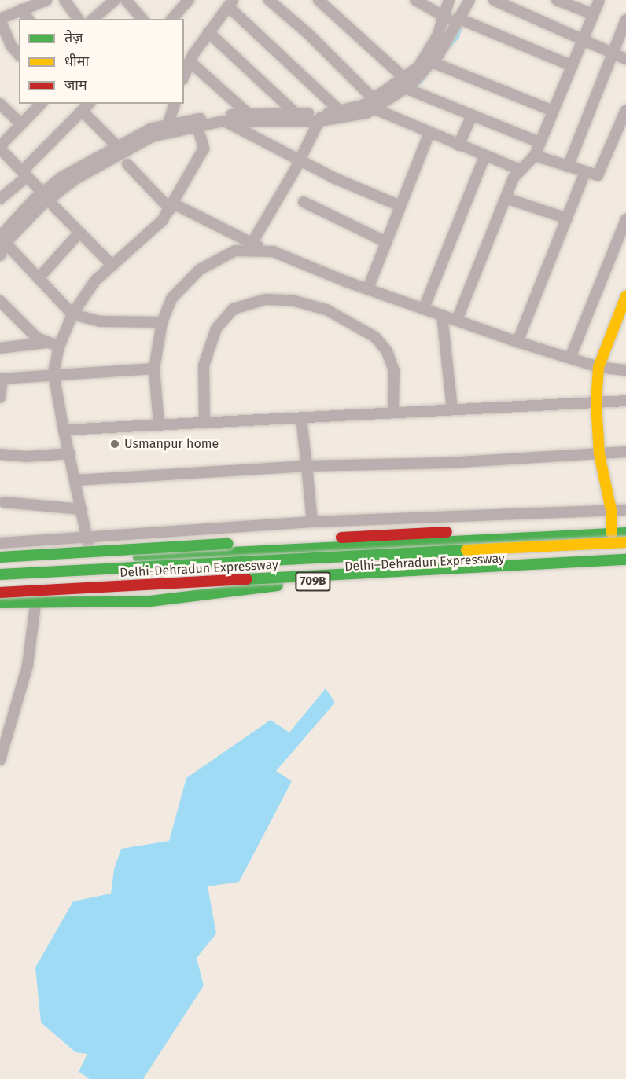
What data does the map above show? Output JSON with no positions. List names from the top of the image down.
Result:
{
  "streets": {
    "main road": ["Delhi–Dehradun Expressway", "Delhi-Dehradun Expressway", "709B"]
  },
  "places": ["Usmanpur home"],
  "legend": ["तेज़", "धीमा", "जाम"]
}
